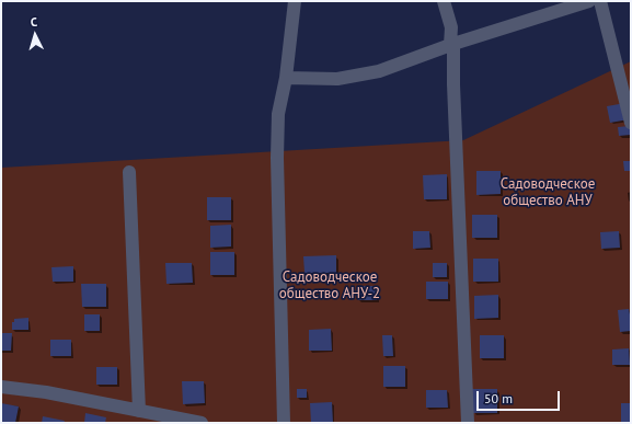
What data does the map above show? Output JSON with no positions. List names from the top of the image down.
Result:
{
  "parks": ["Садоводческое общество АНУ", "Садоводческое общество АНУ-2"],
  "scale_bar": "50 m",
  "north": "top"
}
